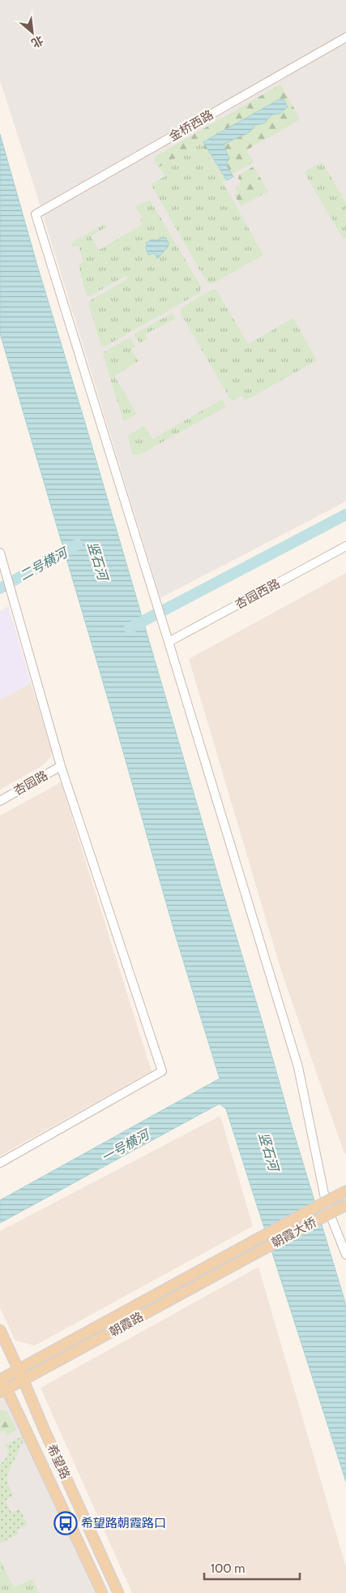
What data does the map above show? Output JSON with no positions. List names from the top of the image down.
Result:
{
  "streets": {
    "main road": ["朝霞大桥", "朝霞路", "希望路"],
    "street": ["金桥西路", "杏园西路", "杏园路"]
  },
  "crossings": [
    ["金桥西路", "杏园西路"],
    ["朝霞大桥", "朝霞路"],
    ["朝霞路", "希望路"]
  ],
  "water": ["竖石河", "二号横河", "一号横河"],
  "places": {
    "bus stop": ["希望路朝霞路口"]
  },
  "scale_bar": "100 m",
  "north": "bottom right"
}
